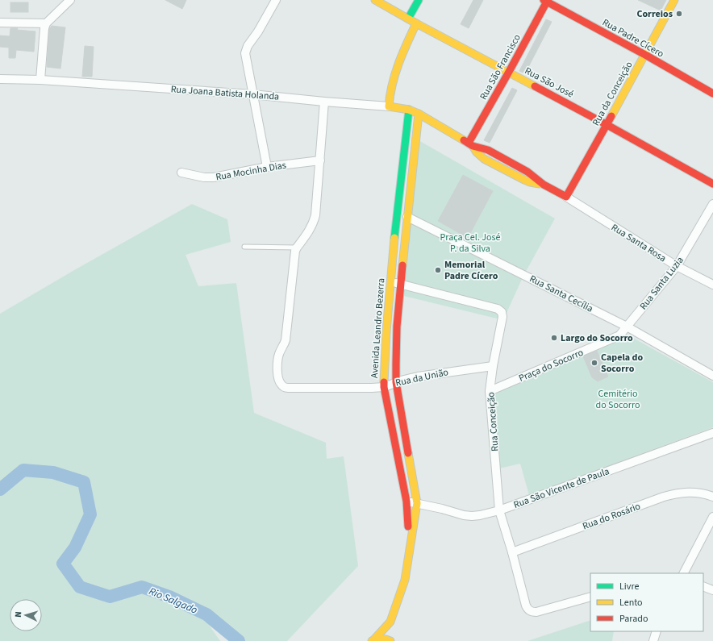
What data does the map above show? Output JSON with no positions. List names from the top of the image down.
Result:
{
  "streets": {
    "main road": [
      "Rua Padre Cícero",
      "Rua São Francisco",
      "Rua São José",
      "Rua Joana Batista Holanda",
      "Rua da Conceição",
      "Avenida Leandro Bezerra"
    ],
    "street": [
      "Rua Mocinha Dias",
      "Rua Santa Rosa",
      "Rua Santa Luzia",
      "Rua Santa Cecília",
      "Praça do Socorro",
      "Rua da União",
      "Rua Conceição",
      "Rua São Vicente de Paula",
      "Rua do Rosário"
    ]
  },
  "crossings": [
    ["Rua Padre Cícero", "Rua São Francisco"],
    ["Rua Padre Cícero", "Rua da Conceição"],
    ["Rua São Francisco", "Rua São José"],
    ["Rua São José", "Rua da Conceição"],
    ["Rua Joana Batista Holanda", "Avenida Leandro Bezerra"],
    ["Rua da Conceição", "Rua Santa Rosa"],
    ["Rua Santa Rosa", "Rua Santa Luzia"],
    ["Rua Santa Luzia", "Rua Santa Cecília"],
    ["Rua Santa Luzia", "Praça do Socorro"],
    ["Rua Santa Cecília", "Avenida Leandro Bezerra"],
    ["Rua Santa Cecília", "Praça do Socorro"],
    ["Avenida Leandro Bezerra", "Rua da União"],
    ["Avenida Leandro Bezerra", "Rua Conceição"],
    ["Avenida Leandro Bezerra", "Rua São Vicente de Paula"],
    ["Praça do Socorro", "Rua Conceição"],
    ["Rua da União", "Rua Conceição"],
    ["Rua Conceição", "Rua São Vicente de Paula"],
    ["Rua Conceição", "Rua do Rosário"]
  ],
  "water": ["Rio Salgado"],
  "parks": ["Praça Cel. José P. da Silva", "Cemitério do Socorro"],
  "places": [
    "Correios",
    "Memorial Padre Cícero",
    "Largo do Socorro",
    "Capela do Socorro"
  ],
  "legend": ["Livre", "Lento", "Parado"],
  "north": "left"
}
